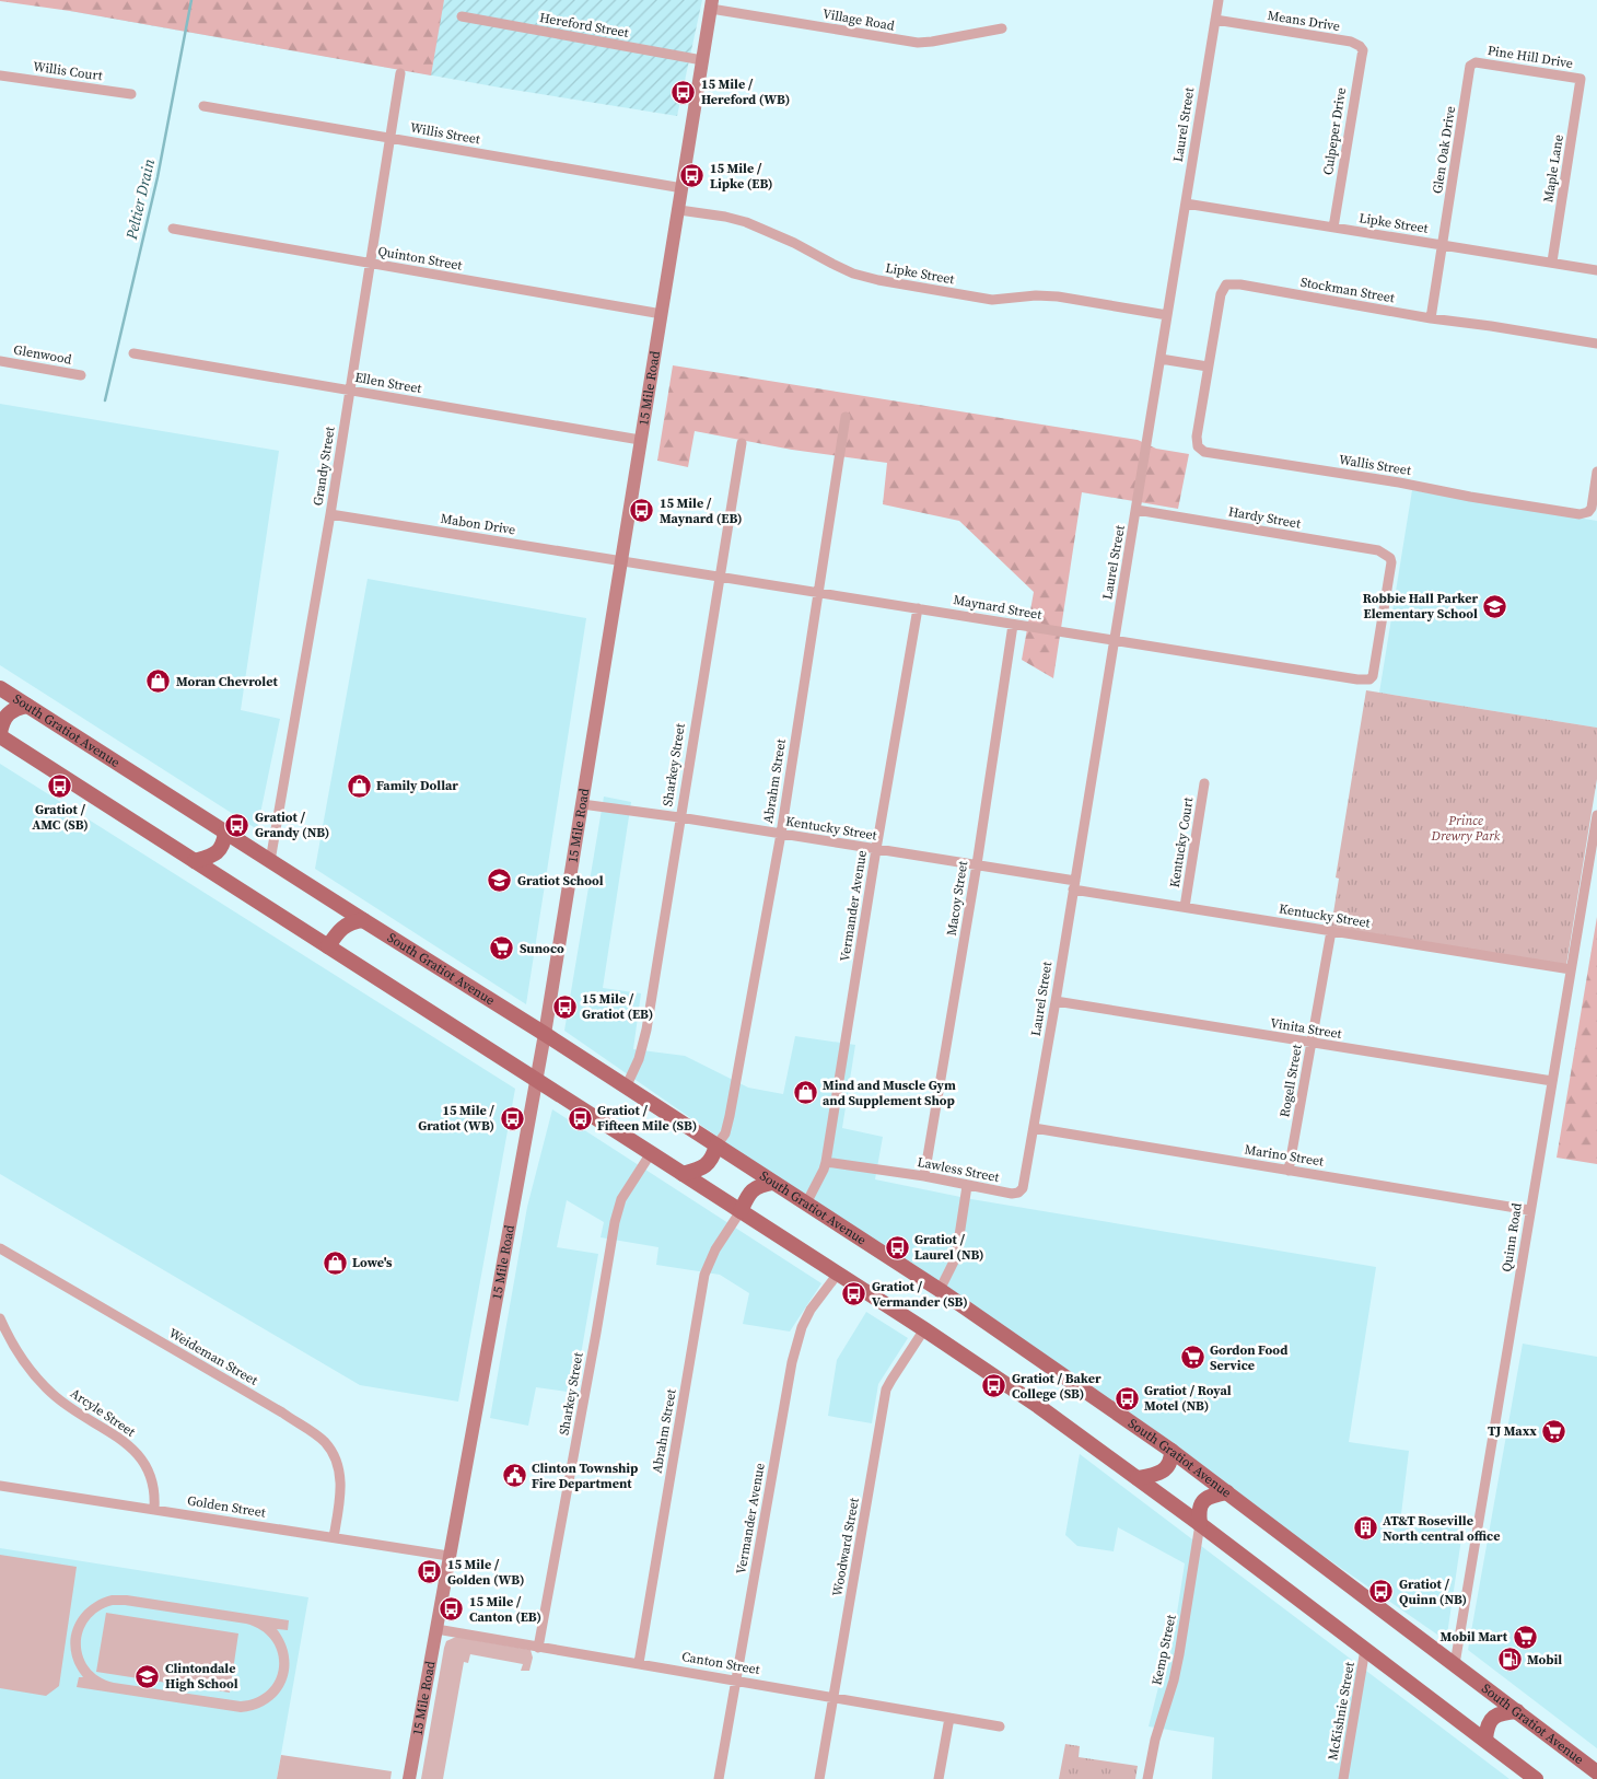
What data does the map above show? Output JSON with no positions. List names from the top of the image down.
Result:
{
  "streets": {
    "main road": ["15 Mile Road", "South Gratiot Avenue"],
    "street": [
      "Village Road",
      "Means Drive",
      "Hereford Street",
      "Pine Hill Drive",
      "Willis Court",
      "Laurel Street",
      "Culpeper Drive",
      "Willis Street",
      "Glen Oak Drive",
      "Maple Lane",
      "Lipke Street",
      "Quinton Street",
      "Stockman Street",
      "Glenwood",
      "Ellen Street",
      "Wallis Street",
      "Grandy Street",
      "Hardy Street",
      "Mabon Drive",
      "Maynard Street",
      "Sharkey Street",
      "Abrahm Street",
      "Kentucky Street",
      "Kentucky Court",
      "Macoy Street",
      "Vermander Avenue",
      "Vinita Street",
      "Rogell Street",
      "Marino Street",
      "Lawless Street",
      "Quinn Road",
      "Weideman Street",
      "Arcyle Street",
      "Golden Street",
      "Woodward Street",
      "Kemp Street",
      "Canton Street",
      "McKishnie Street"
    ]
  },
  "crossings": [
    ["Village Road", "15 Mile Road"],
    ["Means Drive", "Laurel Street"],
    ["Means Drive", "Culpeper Drive"],
    ["Hereford Street", "15 Mile Road"],
    ["Pine Hill Drive", "Glen Oak Drive"],
    ["Pine Hill Drive", "Maple Lane"],
    ["Laurel Street", "Lipke Street"],
    ["Laurel Street", "Hardy Street"],
    ["Laurel Street", "Maynard Street"],
    ["Laurel Street", "Kentucky Street"],
    ["Laurel Street", "Vinita Street"],
    ["Laurel Street", "Marino Street"],
    ["Laurel Street", "Lawless Street"],
    ["Culpeper Drive", "Lipke Street"],
    ["Willis Street", "15 Mile Road"],
    ["Willis Street", "Grandy Street"],
    ["Glen Oak Drive", "Lipke Street"],
    ["Maple Lane", "Lipke Street"],
    ["Lipke Street", "15 Mile Road"],
    ["Quinton Street", "15 Mile Road"],
    ["Quinton Street", "Grandy Street"],
    ["Stockman Street", "Wallis Street"],
    ["Ellen Street", "15 Mile Road"],
    ["Ellen Street", "Grandy Street"],
    ["15 Mile Road", "Mabon Drive"],
    ["15 Mile Road", "Maynard Street"],
    ["15 Mile Road", "South Gratiot Avenue"],
    ["15 Mile Road", "Kentucky Street"],
    ["15 Mile Road", "Golden Street"],
    ["15 Mile Road", "Canton Street"],
    ["Grandy Street", "Mabon Drive"],
    ["Grandy Street", "South Gratiot Avenue"],
    ["Hardy Street", "Maynard Street"],
    ["Mabon Drive", "Maynard Street"],
    ["Maynard Street", "Sharkey Street"],
    ["Maynard Street", "Abrahm Street"],
    ["Maynard Street", "Macoy Street"],
    ["Maynard Street", "Vermander Avenue"],
    ["South Gratiot Avenue", "Sharkey Street"],
    ["South Gratiot Avenue", "Abrahm Street"],
    ["South Gratiot Avenue", "Vermander Avenue"],
    ["South Gratiot Avenue", "Quinn Road"],
    ["Sharkey Street", "Kentucky Street"],
    ["Sharkey Street", "Canton Street"],
    ["Abrahm Street", "Kentucky Street"],
    ["Abrahm Street", "Canton Street"],
    ["Kentucky Street", "Kentucky Court"],
    ["Kentucky Street", "Macoy Street"],
    ["Kentucky Street", "Vermander Avenue"],
    ["Kentucky Street", "Rogell Street"],
    ["Kentucky Street", "Quinn Road"],
    ["Macoy Street", "Lawless Street"],
    ["Vermander Avenue", "Lawless Street"],
    ["Vermander Avenue", "Canton Street"],
    ["Vinita Street", "Rogell Street"],
    ["Vinita Street", "Quinn Road"],
    ["Rogell Street", "Marino Street"],
    ["Marino Street", "Lawless Street"],
    ["Marino Street", "Quinn Road"],
    ["Weideman Street", "Golden Street"],
    ["Arcyle Street", "Golden Street"],
    ["Woodward Street", "Canton Street"]
  ],
  "water": ["Peltier Drain"],
  "parks": ["Prince Drewry Park"],
  "places": {
    "bus stop": [
      "15 Mile / Hereford (WB)",
      "15 Mile / Lipke (EB)",
      "15 Mile / Maynard (EB)",
      "Gratiot / AMC (SB)",
      "Gratiot / Grandy (NB)",
      "15 Mile / Gratiot (EB)",
      "15 Mile / Gratiot (WB)",
      "Gratiot / Fifteen Mile (SB)",
      "Gratiot / Laurel (NB)",
      "Gratiot / Vermander (SB)",
      "Gratiot / Baker College (SB)",
      "Gratiot / Royal Motel (NB)",
      "15 Mile / Golden (WB)",
      "Gratiot / Quinn (NB)",
      "15 Mile / Canton (EB)"
    ],
    "school or university": ["Robbie Hall Parker Elementary School", "Gratiot School", "Clintondale High School"],
    "shop": [
      "Moran Chevrolet",
      "Family Dollar",
      "Mind and Muscle Gym and Supplement Shop",
      "Lowe's"
    ],
    "supermarket": [
      "Sunoco",
      "Gordon Food Service",
      "TJ Maxx",
      "Mobil Mart"
    ],
    "public building": ["Clinton Township Fire Department"],
    "building": ["AT&T Roseville North central office"],
    "fuel station": ["Mobil"]
  }
}
